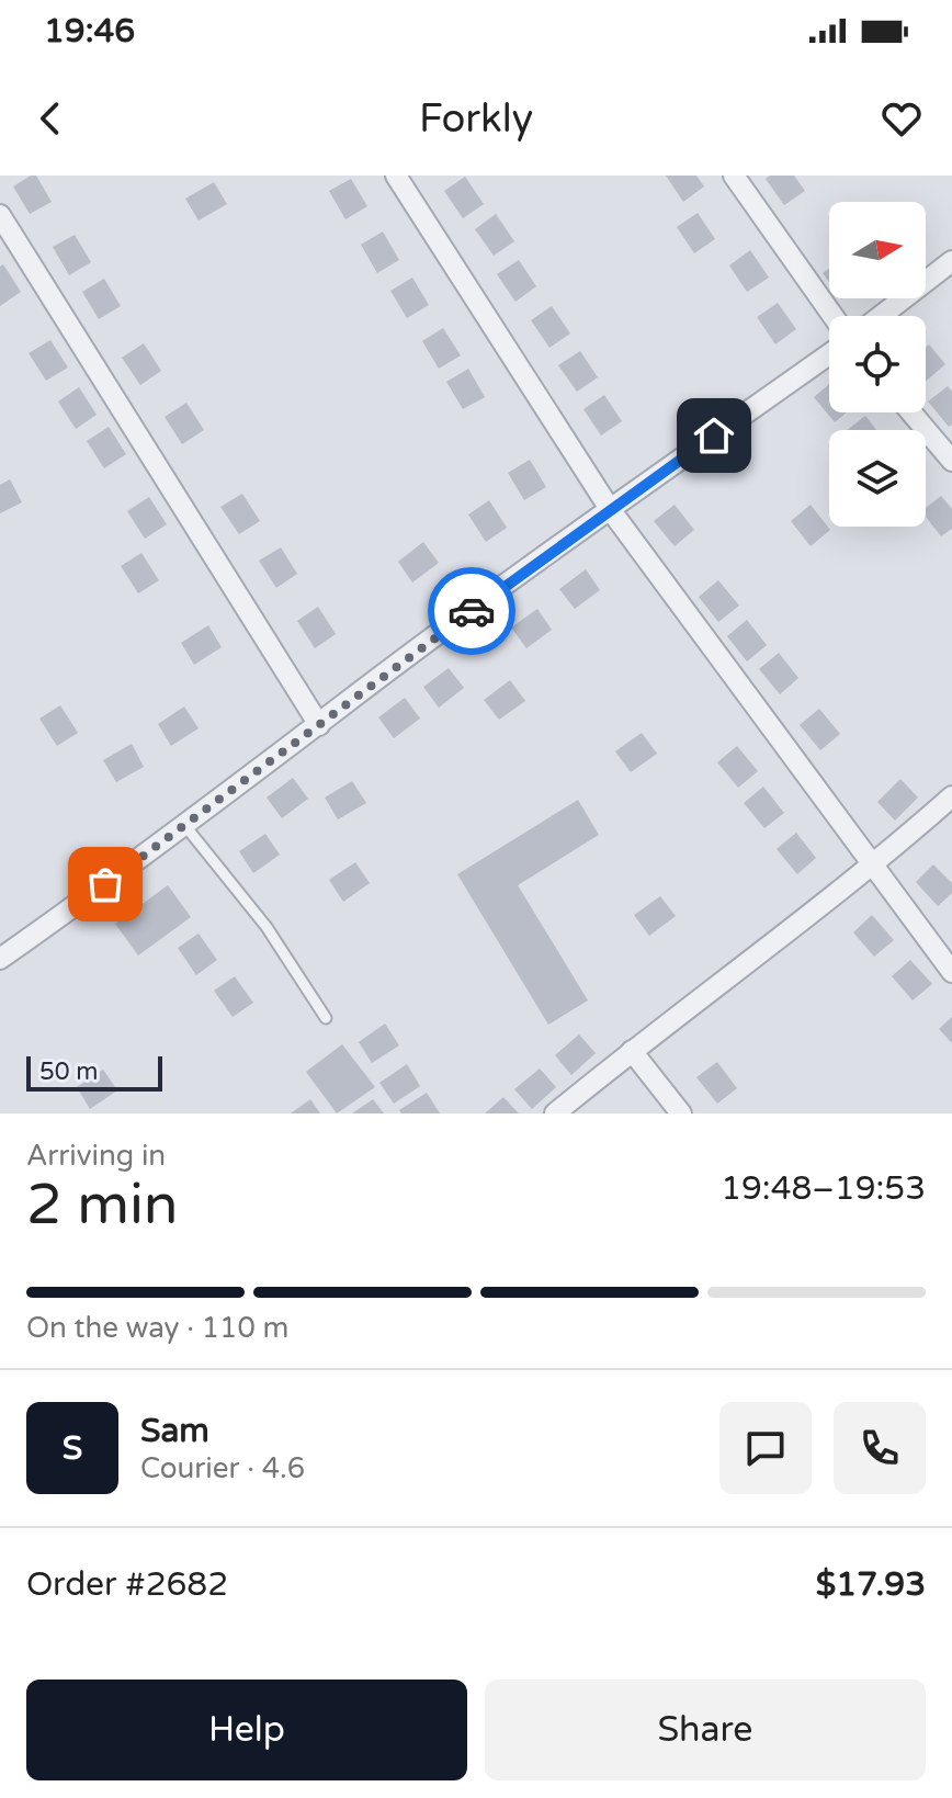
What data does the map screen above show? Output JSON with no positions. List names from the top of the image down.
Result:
{
  "scale_bar": "50 m",
  "north": "right",
  "page": {
    "status": "19:46",
    "header": "Forkly",
    "scale": "50 m",
    "heading": ["2 min", "Arriving in", "19:48–19:53"],
    "panel": [
      "Sam",
      "Courier · 4.6",
      "Order #2682",
      "$17.93"
    ],
    "bar": "On the way · 110 m",
    "round": "S",
    "buttons": ["Help", "Share"]
  }
}
